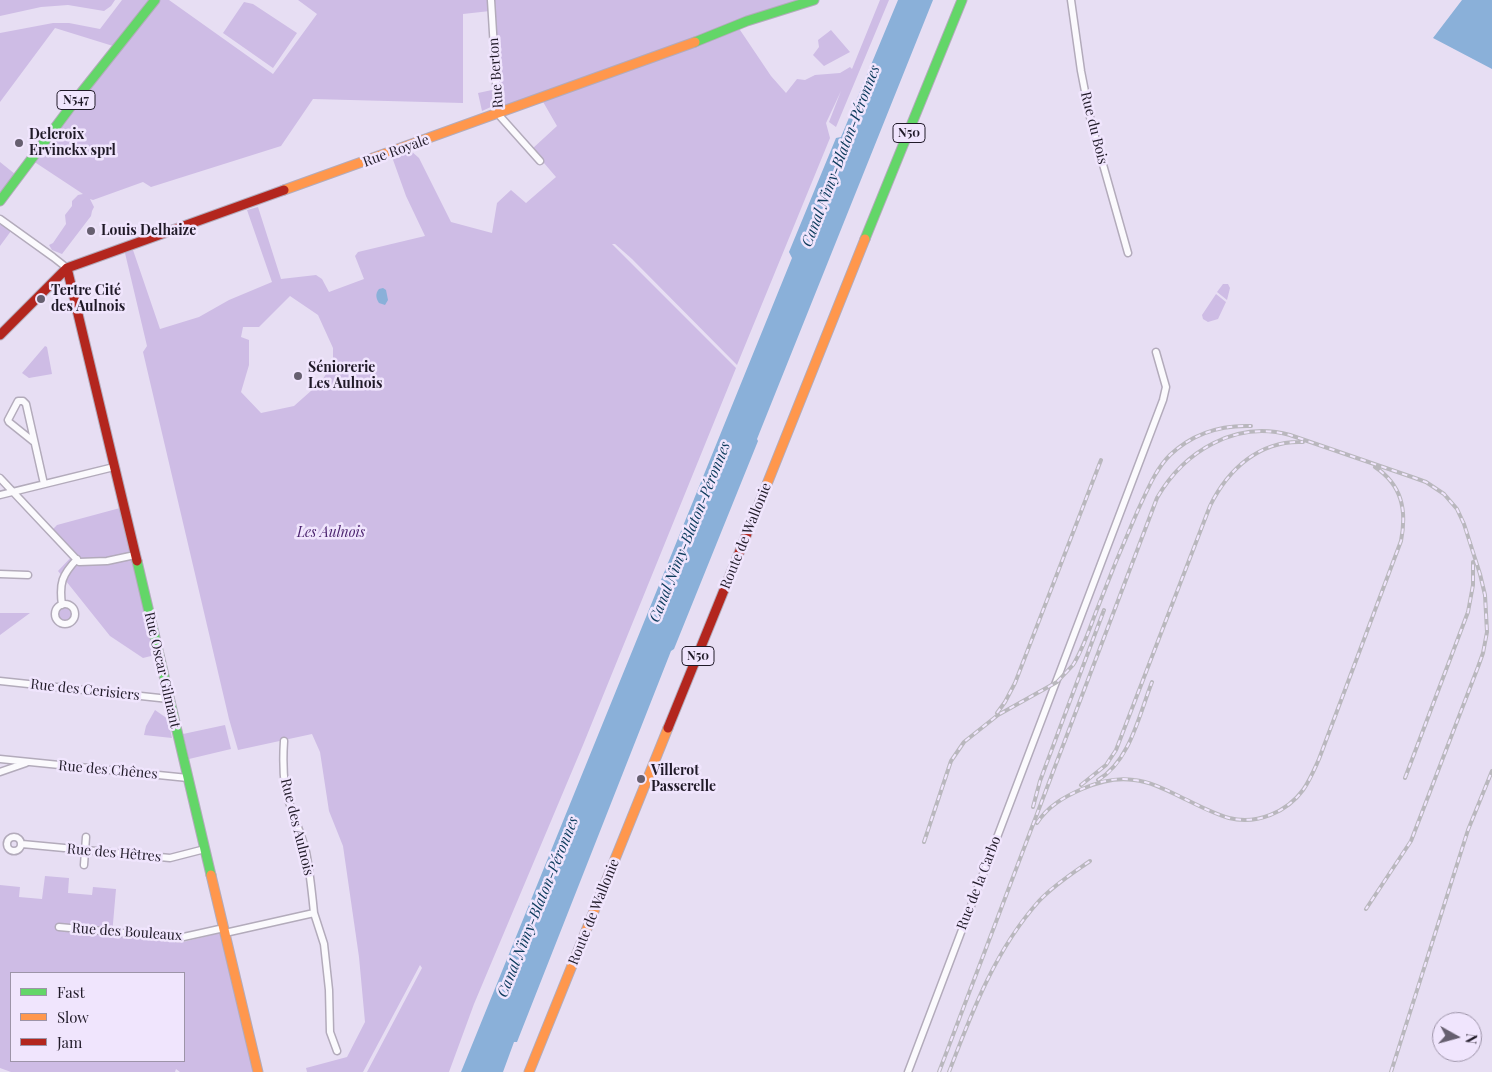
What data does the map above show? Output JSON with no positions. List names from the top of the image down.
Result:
{
  "streets": {
    "street": [
      "Rue Berton",
      "N547",
      "Rue du Bois",
      "N50",
      "Rue Royale",
      "Route de Wallonie",
      "Rue Oscar Gilmant",
      "Rue des Cerisiers",
      "Rue des Chênes",
      "Rue des Aulnois",
      "Rue des Hêtres",
      "Rue de la Carbo",
      "Rue des Bouleaux"
    ]
  },
  "crossings": [
    ["Rue Berton", "Rue Royale"],
    ["Rue Royale", "Rue Oscar Gilmant"],
    ["Rue Oscar Gilmant", "Rue des Cerisiers"],
    ["Rue Oscar Gilmant", "Rue des Chênes"],
    ["Rue Oscar Gilmant", "Rue des Hêtres"],
    ["Rue Oscar Gilmant", "Rue des Bouleaux"]
  ],
  "water": ["Canal Nimy-Blaton-Péronnes"],
  "parks": ["Les Aulnois"],
  "places": [
    "Delcroix Ervinckx sprl",
    "Louis Delhaize",
    "Tertre Cité des Aulnois",
    "Séniorerie Les Aulnois",
    "Villerot Passerelle"
  ],
  "legend": ["Fast", "Slow", "Jam"],
  "north": "right"
}
